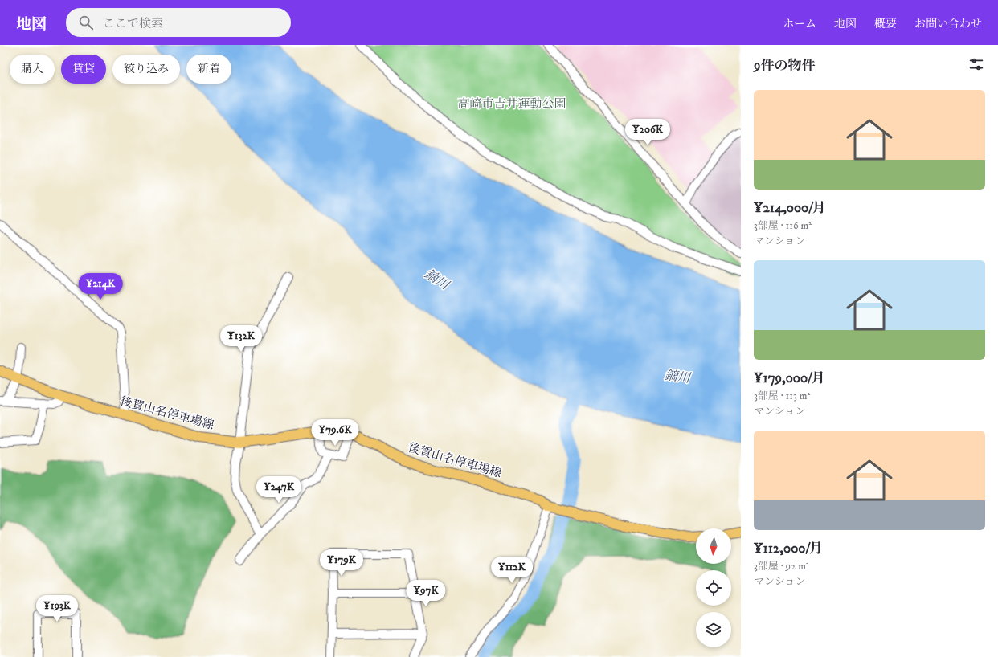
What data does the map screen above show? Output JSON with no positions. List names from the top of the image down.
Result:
{
  "streets": {
    "main road": ["後賀山名停車場線"]
  },
  "water": ["鏑川"],
  "parks": ["高崎市吉井運動公園"],
  "north": "bottom",
  "page": {
    "header": "地図",
    "search": "ここで検索",
    "nav": [
      "ホーム",
      "地図",
      "概要",
      "お問い合わせ"
    ],
    "heading": "9件の物件",
    "chip": [
      "購入",
      "賃貸",
      "絞り込み",
      "新着"
    ],
    "list": [
      {
        "name": "¥214,000/月",
        "note": "3部屋 · 116 m² · マンション"
      },
      {
        "name": "¥179,000/月",
        "note": "3部屋 · 113 m² · マンション"
      },
      {
        "name": "¥112,000/月",
        "note": "3部屋 · 92 m² · マンション"
      }
    ],
    "price": [
      "¥206K",
      "¥214K",
      "¥132K",
      "¥79.6K",
      "¥247K",
      "¥179K",
      "¥112K",
      "¥97K",
      "¥193K"
    ]
  }
}
